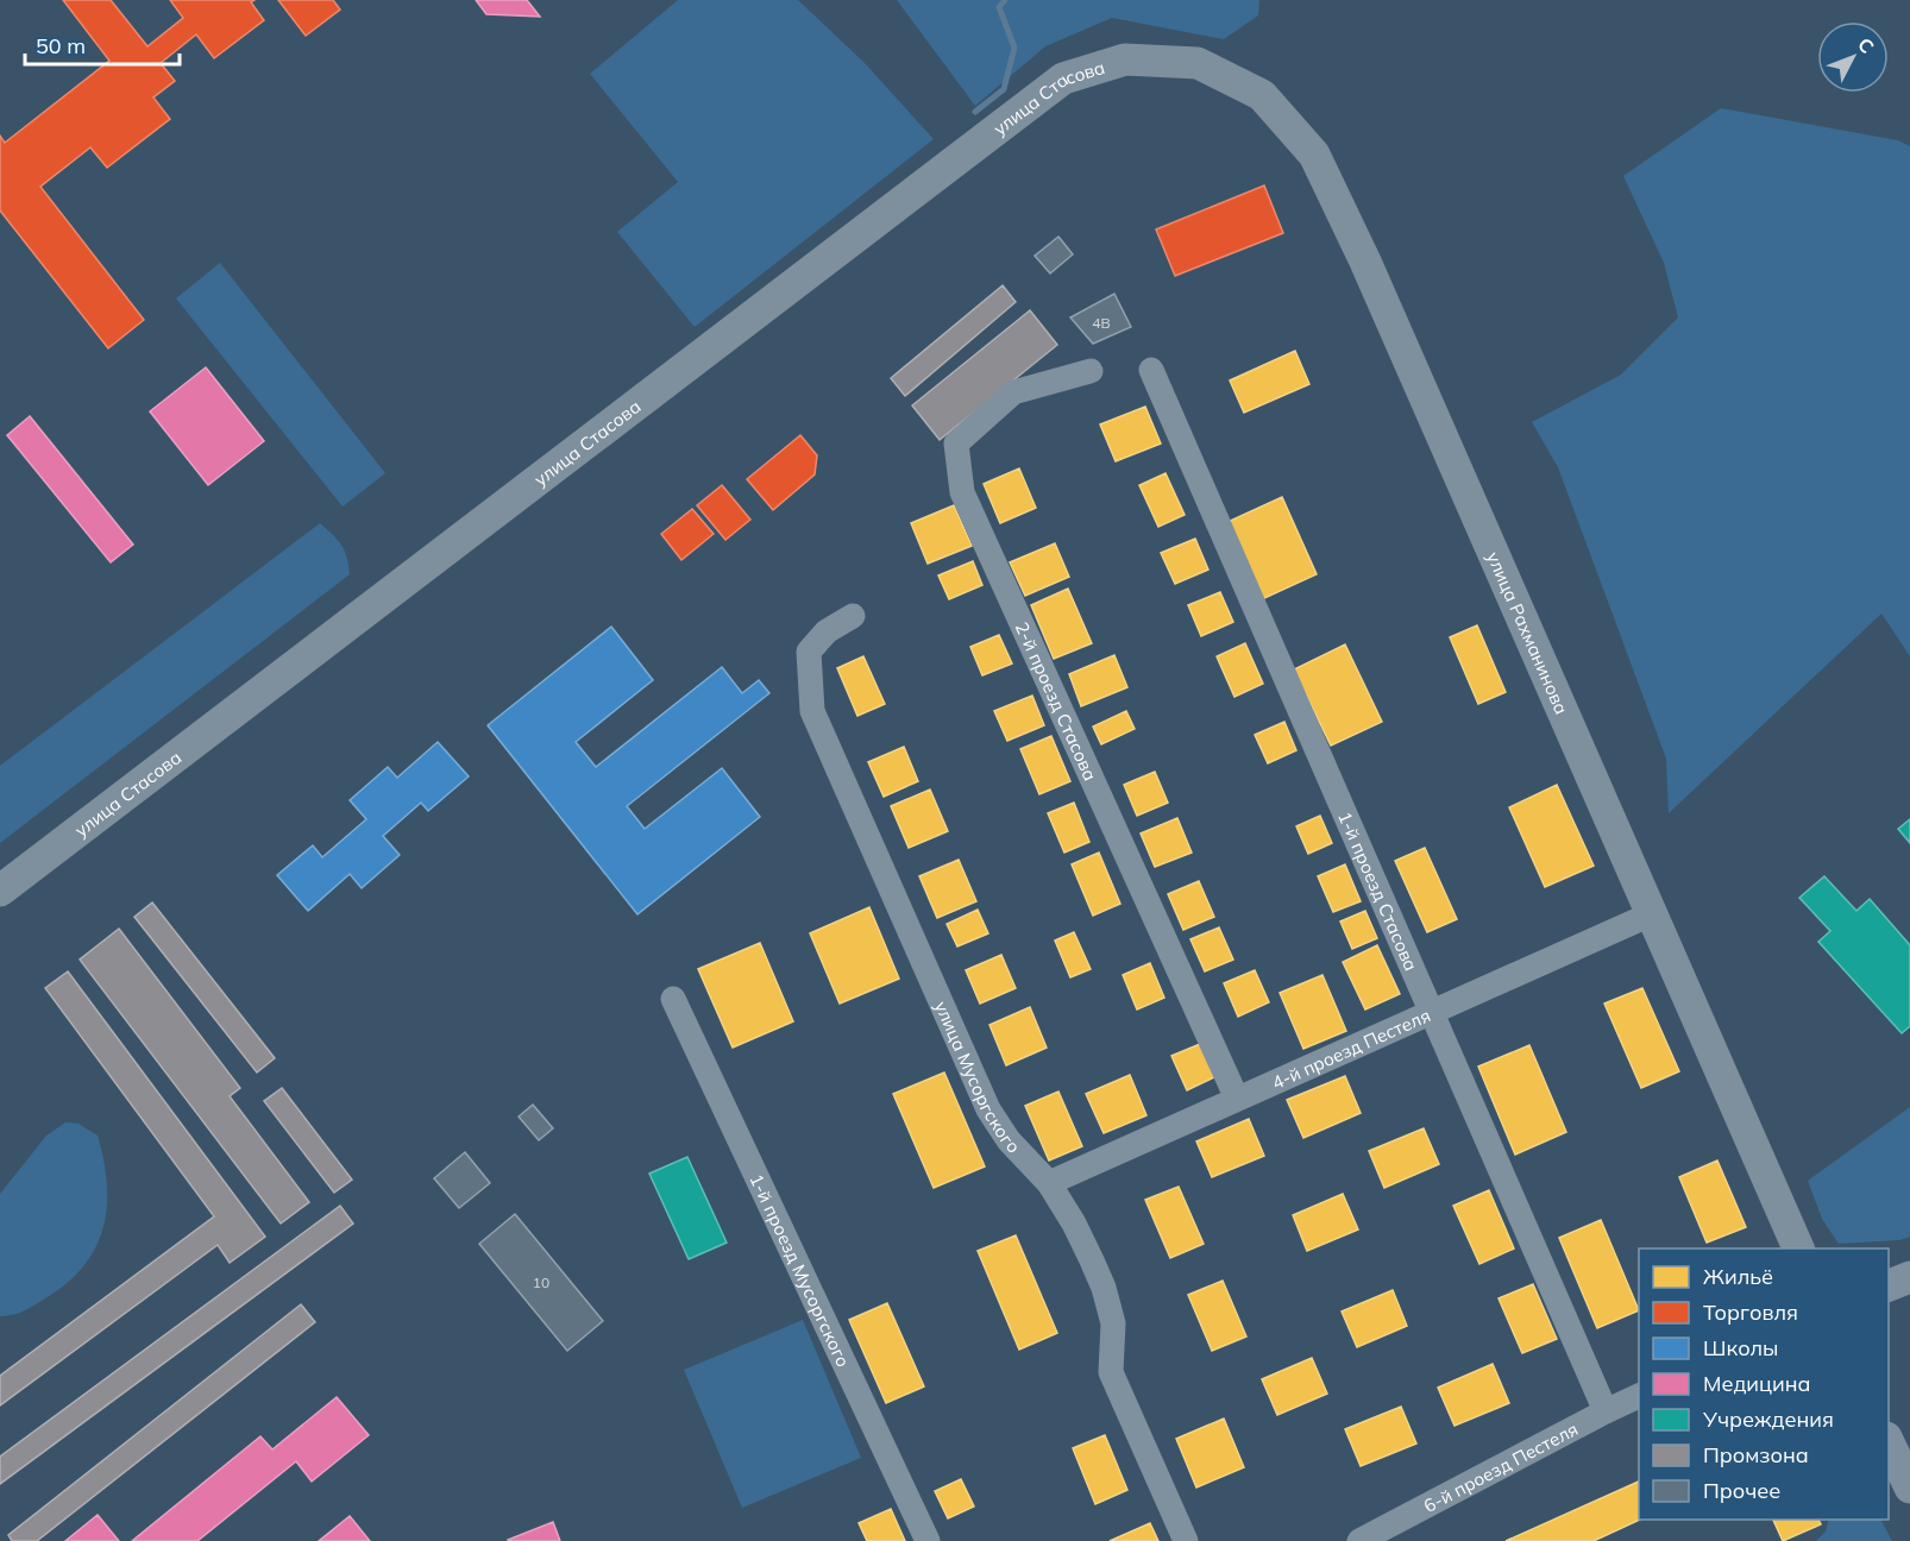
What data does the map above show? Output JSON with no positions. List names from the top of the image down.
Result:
{
  "streets": {
    "main road": ["улица Стасова", "улица Рахманинова"],
    "street": [
      "2-й проезд Стасова",
      "1-й проезд Стасова",
      "4-й проезд Пестеля",
      "улица Мусоргского",
      "1-й проезд Мусоргского",
      "6-й проезд Пестеля"
    ]
  },
  "crossings": [
    ["улица Стасова", "улица Рахманинова"],
    ["улица Рахманинова", "4-й проезд Пестеля"],
    ["2-й проезд Стасова", "4-й проезд Пестеля"],
    ["1-й проезд Стасова", "4-й проезд Пестеля"],
    ["1-й проезд Стасова", "6-й проезд Пестеля"],
    ["4-й проезд Пестеля", "улица Мусоргского"]
  ],
  "house_numbers": ["4В", "10"],
  "legend": [
    "Жильё",
    "Торговля",
    "Школы",
    "Медицина",
    "Учреждения",
    "Промзона",
    "Прочее"
  ],
  "scale_bar": "50 m",
  "north": "top right"
}
